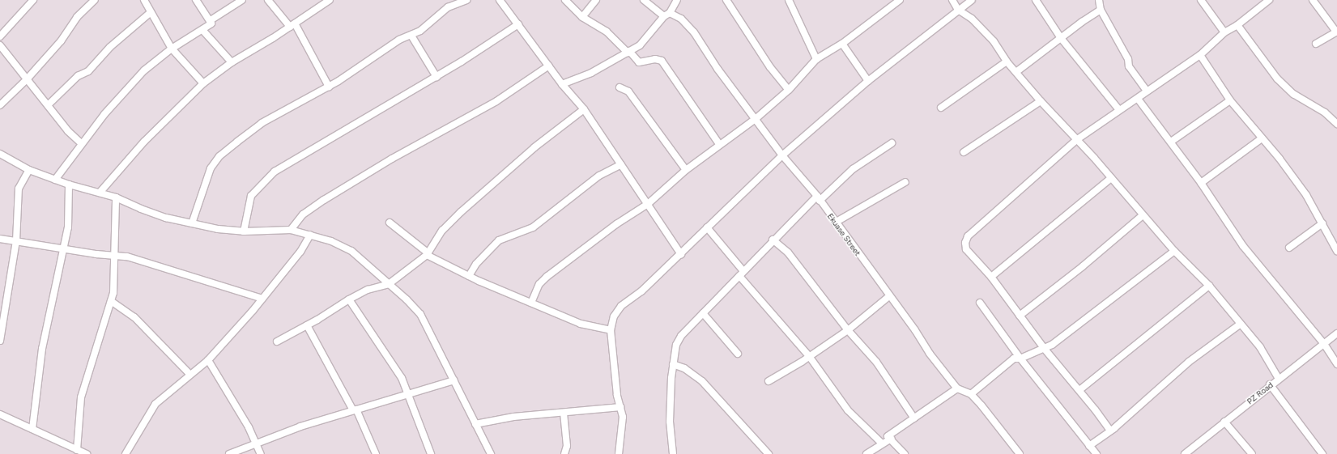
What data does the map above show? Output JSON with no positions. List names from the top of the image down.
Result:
{
  "streets": {
    "street": ["Ekuase Street", "PZ Road"]
  }
}
